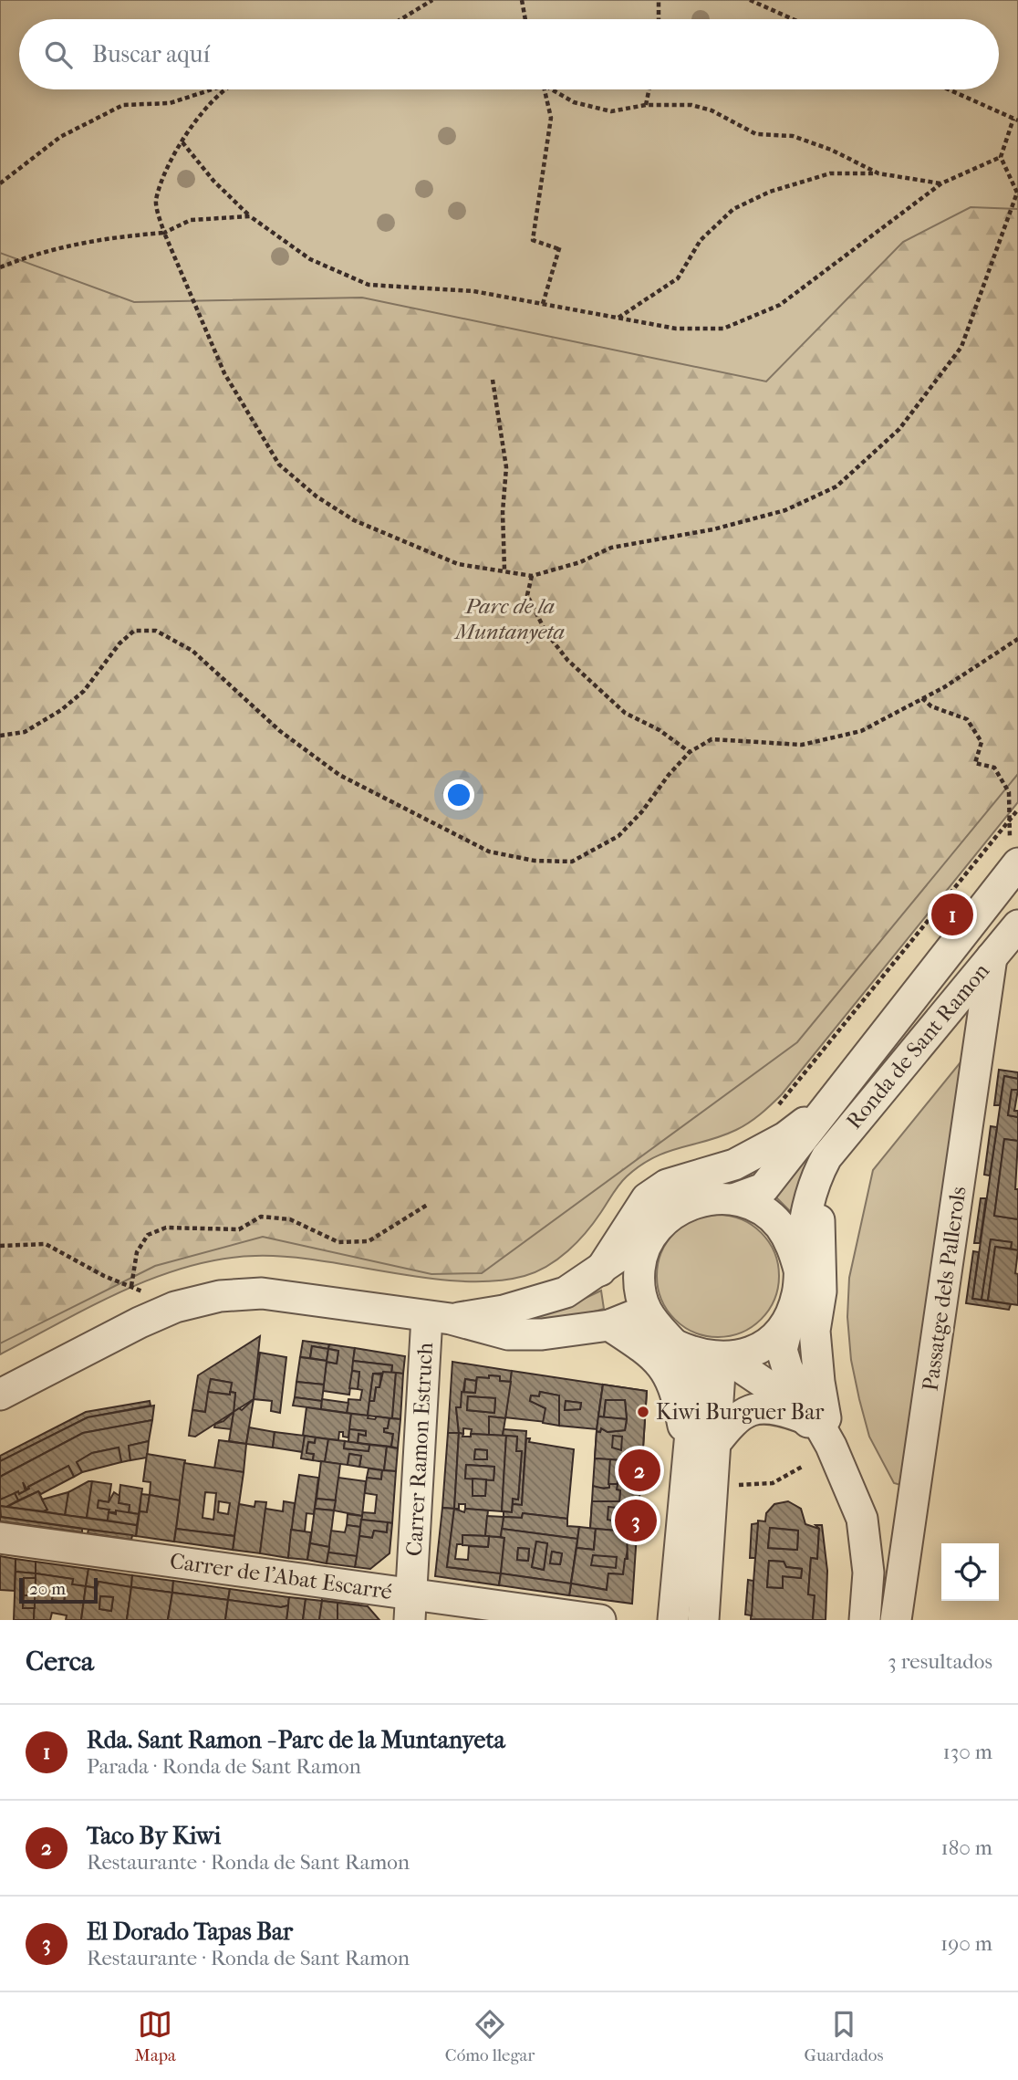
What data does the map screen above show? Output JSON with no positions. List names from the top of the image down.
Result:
{
  "streets": {
    "street": [
      "Ronda de Sant Ramon",
      "Passatge dels Pallerols",
      "Carrer Ramon Estruch",
      "Carrer de l'Abat Escarré"
    ]
  },
  "crossings": [
    ["Ronda de Sant Ramon", "Passatge dels Pallerols"],
    ["Carrer Ramon Estruch", "Carrer de l'Abat Escarré"]
  ],
  "parks": ["Parc de la Muntanyeta"],
  "places": ["Kiwi Burguer Bar"],
  "scale_bar": "20 m",
  "page": {
    "search": "Buscar aquí",
    "pins": ["1", "2", "3"],
    "scale": "20 m",
    "heading": ["Cerca", "3 resultados"],
    "list": [
      {
        "mark": "1",
        "name": "Rda. Sant Ramon - Parc de la Muntanyeta",
        "note": "Parada · Ronda de Sant Ramon",
        "value": "130 m"
      },
      {
        "mark": "2",
        "name": "Taco By Kiwi",
        "note": "Restaurante · Ronda de Sant Ramon",
        "value": "180 m"
      },
      {
        "mark": "3",
        "name": "El Dorado Tapas Bar",
        "note": "Restaurante · Ronda de Sant Ramon",
        "value": "190 m"
      }
    ],
    "nav": ["Mapa", "Cómo llegar", "Guardados"]
  }
}
